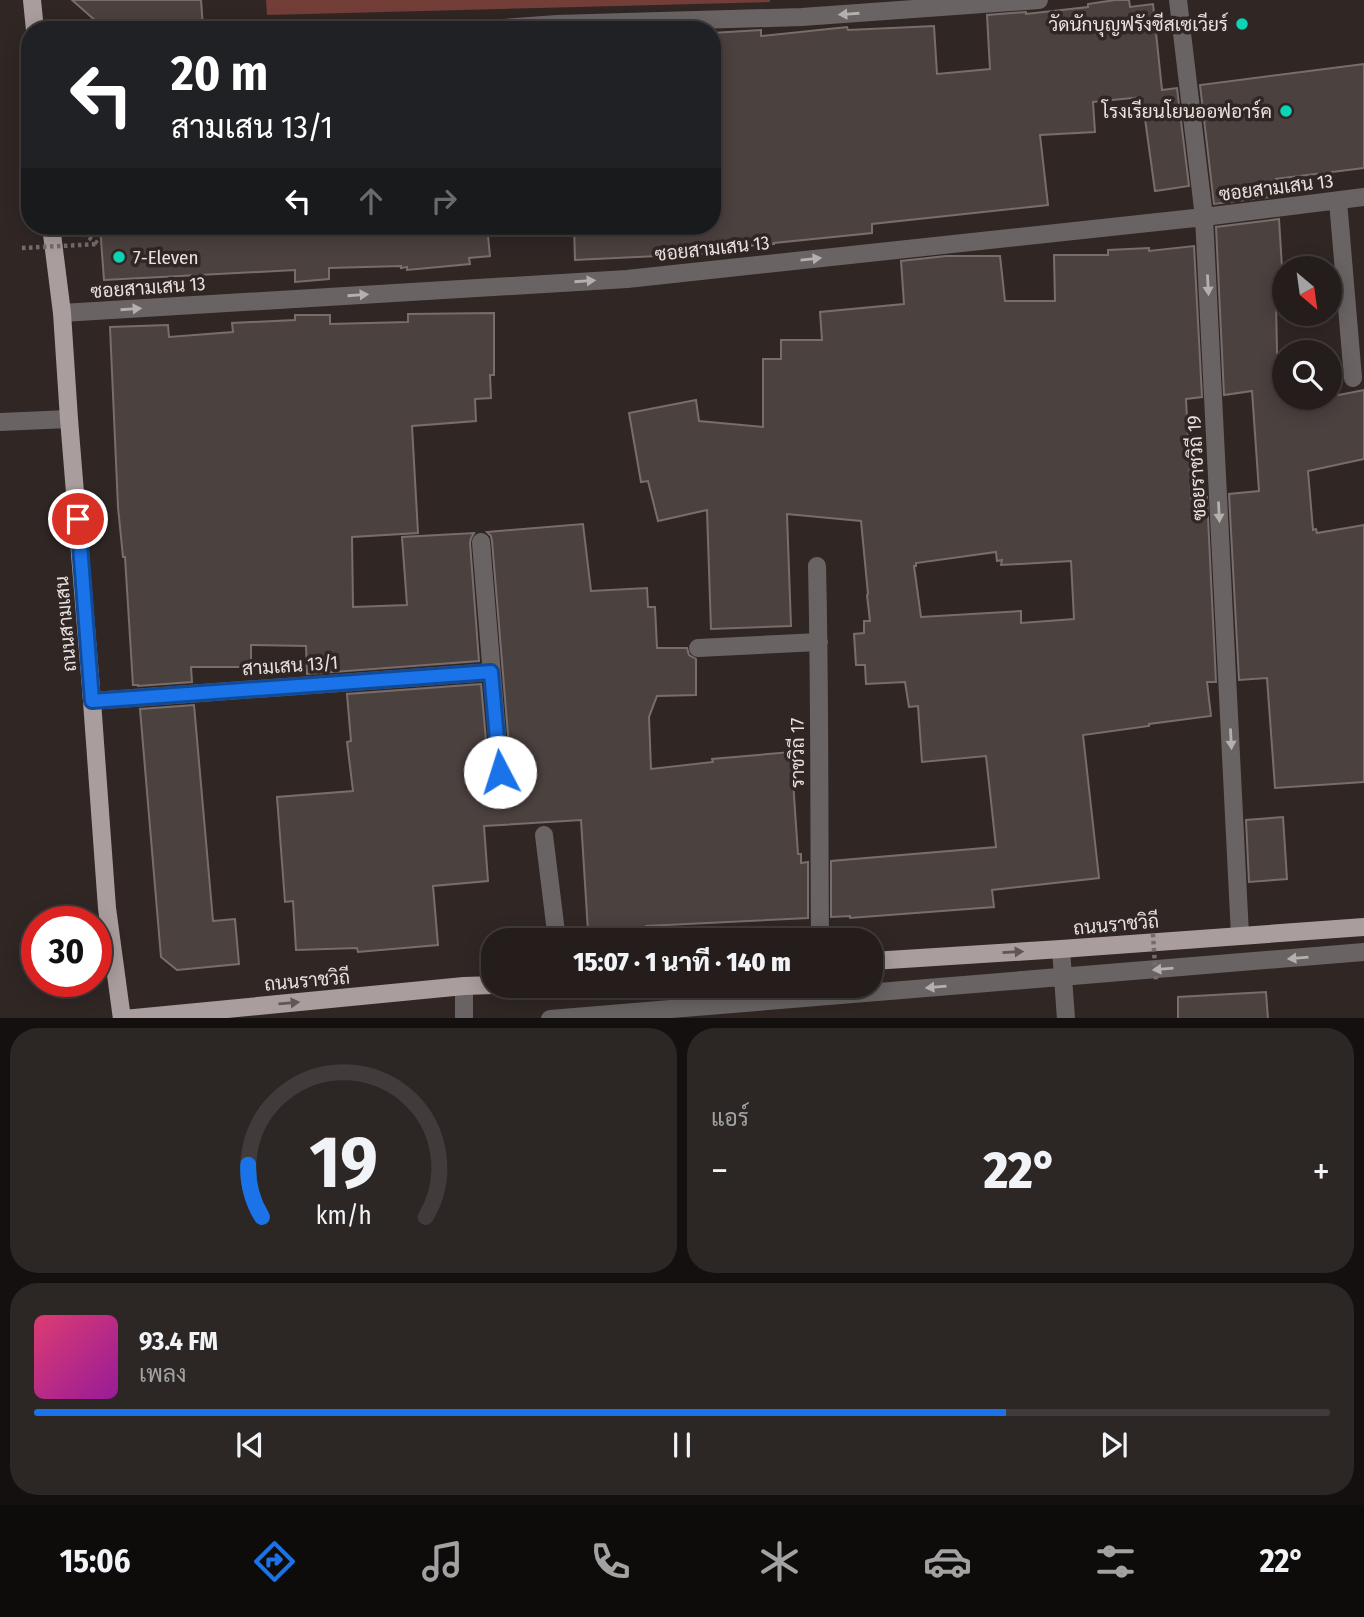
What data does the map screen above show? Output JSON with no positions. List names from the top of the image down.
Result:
{
  "streets": {
    "main road": ["ถนนสามเสน", "ถนนราชวิถี"],
    "street": [
      "ซอยสามเสน 13",
      "ซอยราชวิถี 19",
      "สามเสน 13/1",
      "ราชวิถี 17"
    ]
  },
  "crossings": [
    ["ซอยสามเสน 13", "ซอยราชวิถี 19"],
    ["ซอยสามเสน 13", "ถนนสามเสน"],
    ["ซอยราชวิถี 19", "ถนนราชวิถี"],
    ["ถนนสามเสน", "สามเสน 13/1"],
    ["ถนนสามเสน", "ถนนราชวิถี"]
  ],
  "one_way": ["ซอยสามเสน 13", "ซอยราชวิถี 19", "ถนนราชวิถี"],
  "places": ["วัดนักบุญฟรังซีสเซเวียร์", "โรงเรียนโยนออฟอาร์ค", "7-Eleven"],
  "north": "bottom right",
  "page": {
    "turn": ["20 m", "สามเสน 13/1"],
    "limit": "30",
    "trip": "15:07 · 1 นาที · 140 m",
    "tile": "แอร์",
    "heat": ["−", "22°", "+"],
    "song": ["93.4 FM", "เพลง"],
    "tabs": ["15:06", "22°"],
    "gauge": ["19", "km/h"]
  }
}
